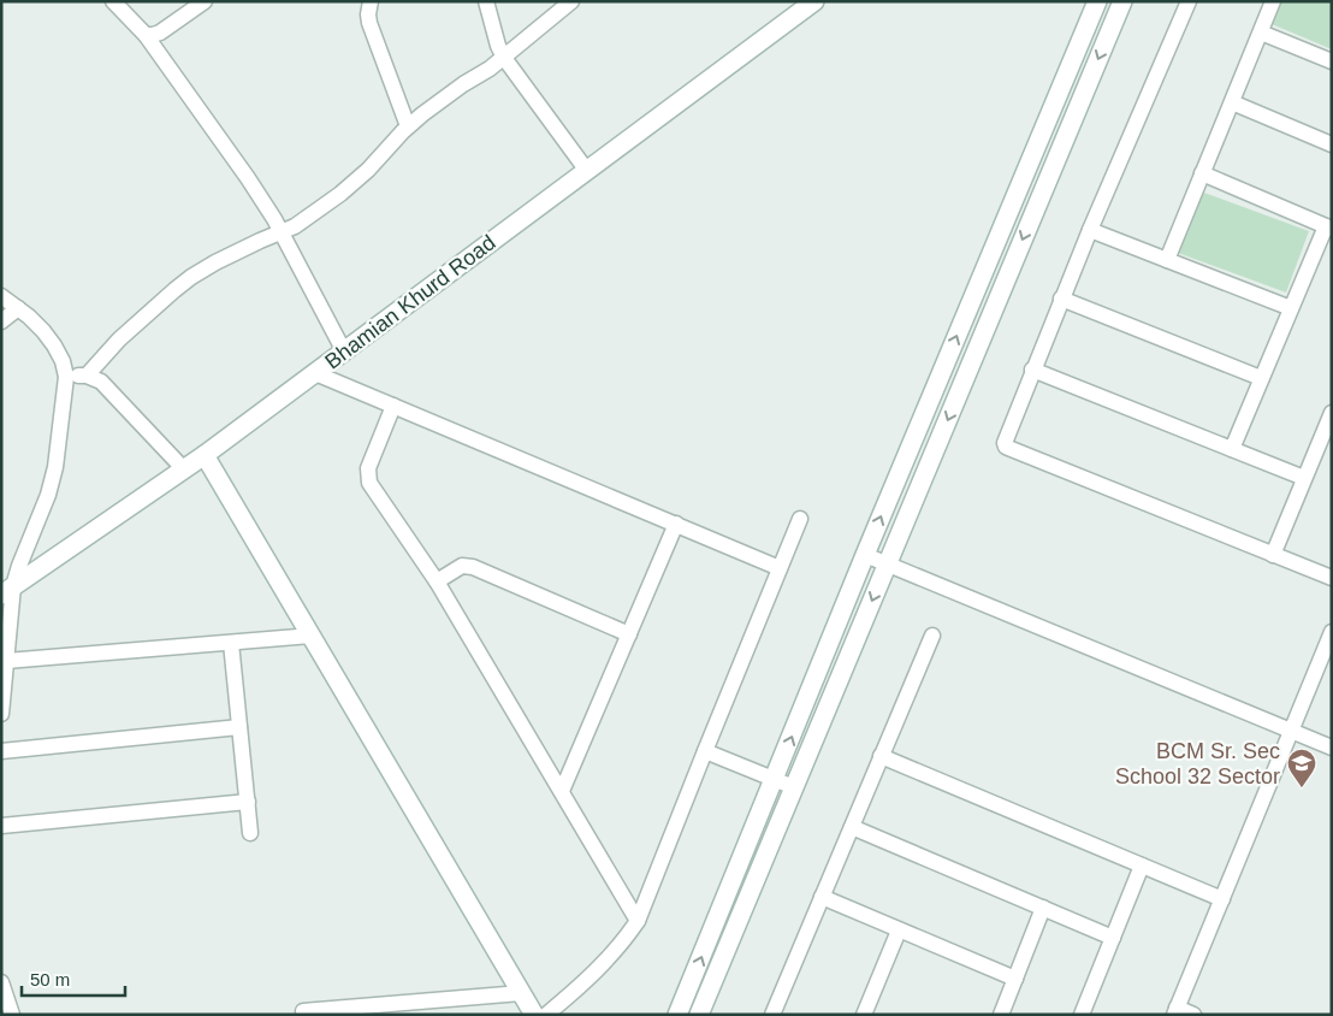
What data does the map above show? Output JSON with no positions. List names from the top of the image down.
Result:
{
  "streets": {
    "street": ["Bhamian Khurd Road"]
  },
  "places": {
    "school or university": ["BCM Sr. Sec School 32 Sector"]
  },
  "scale_bar": "50 m"
}
